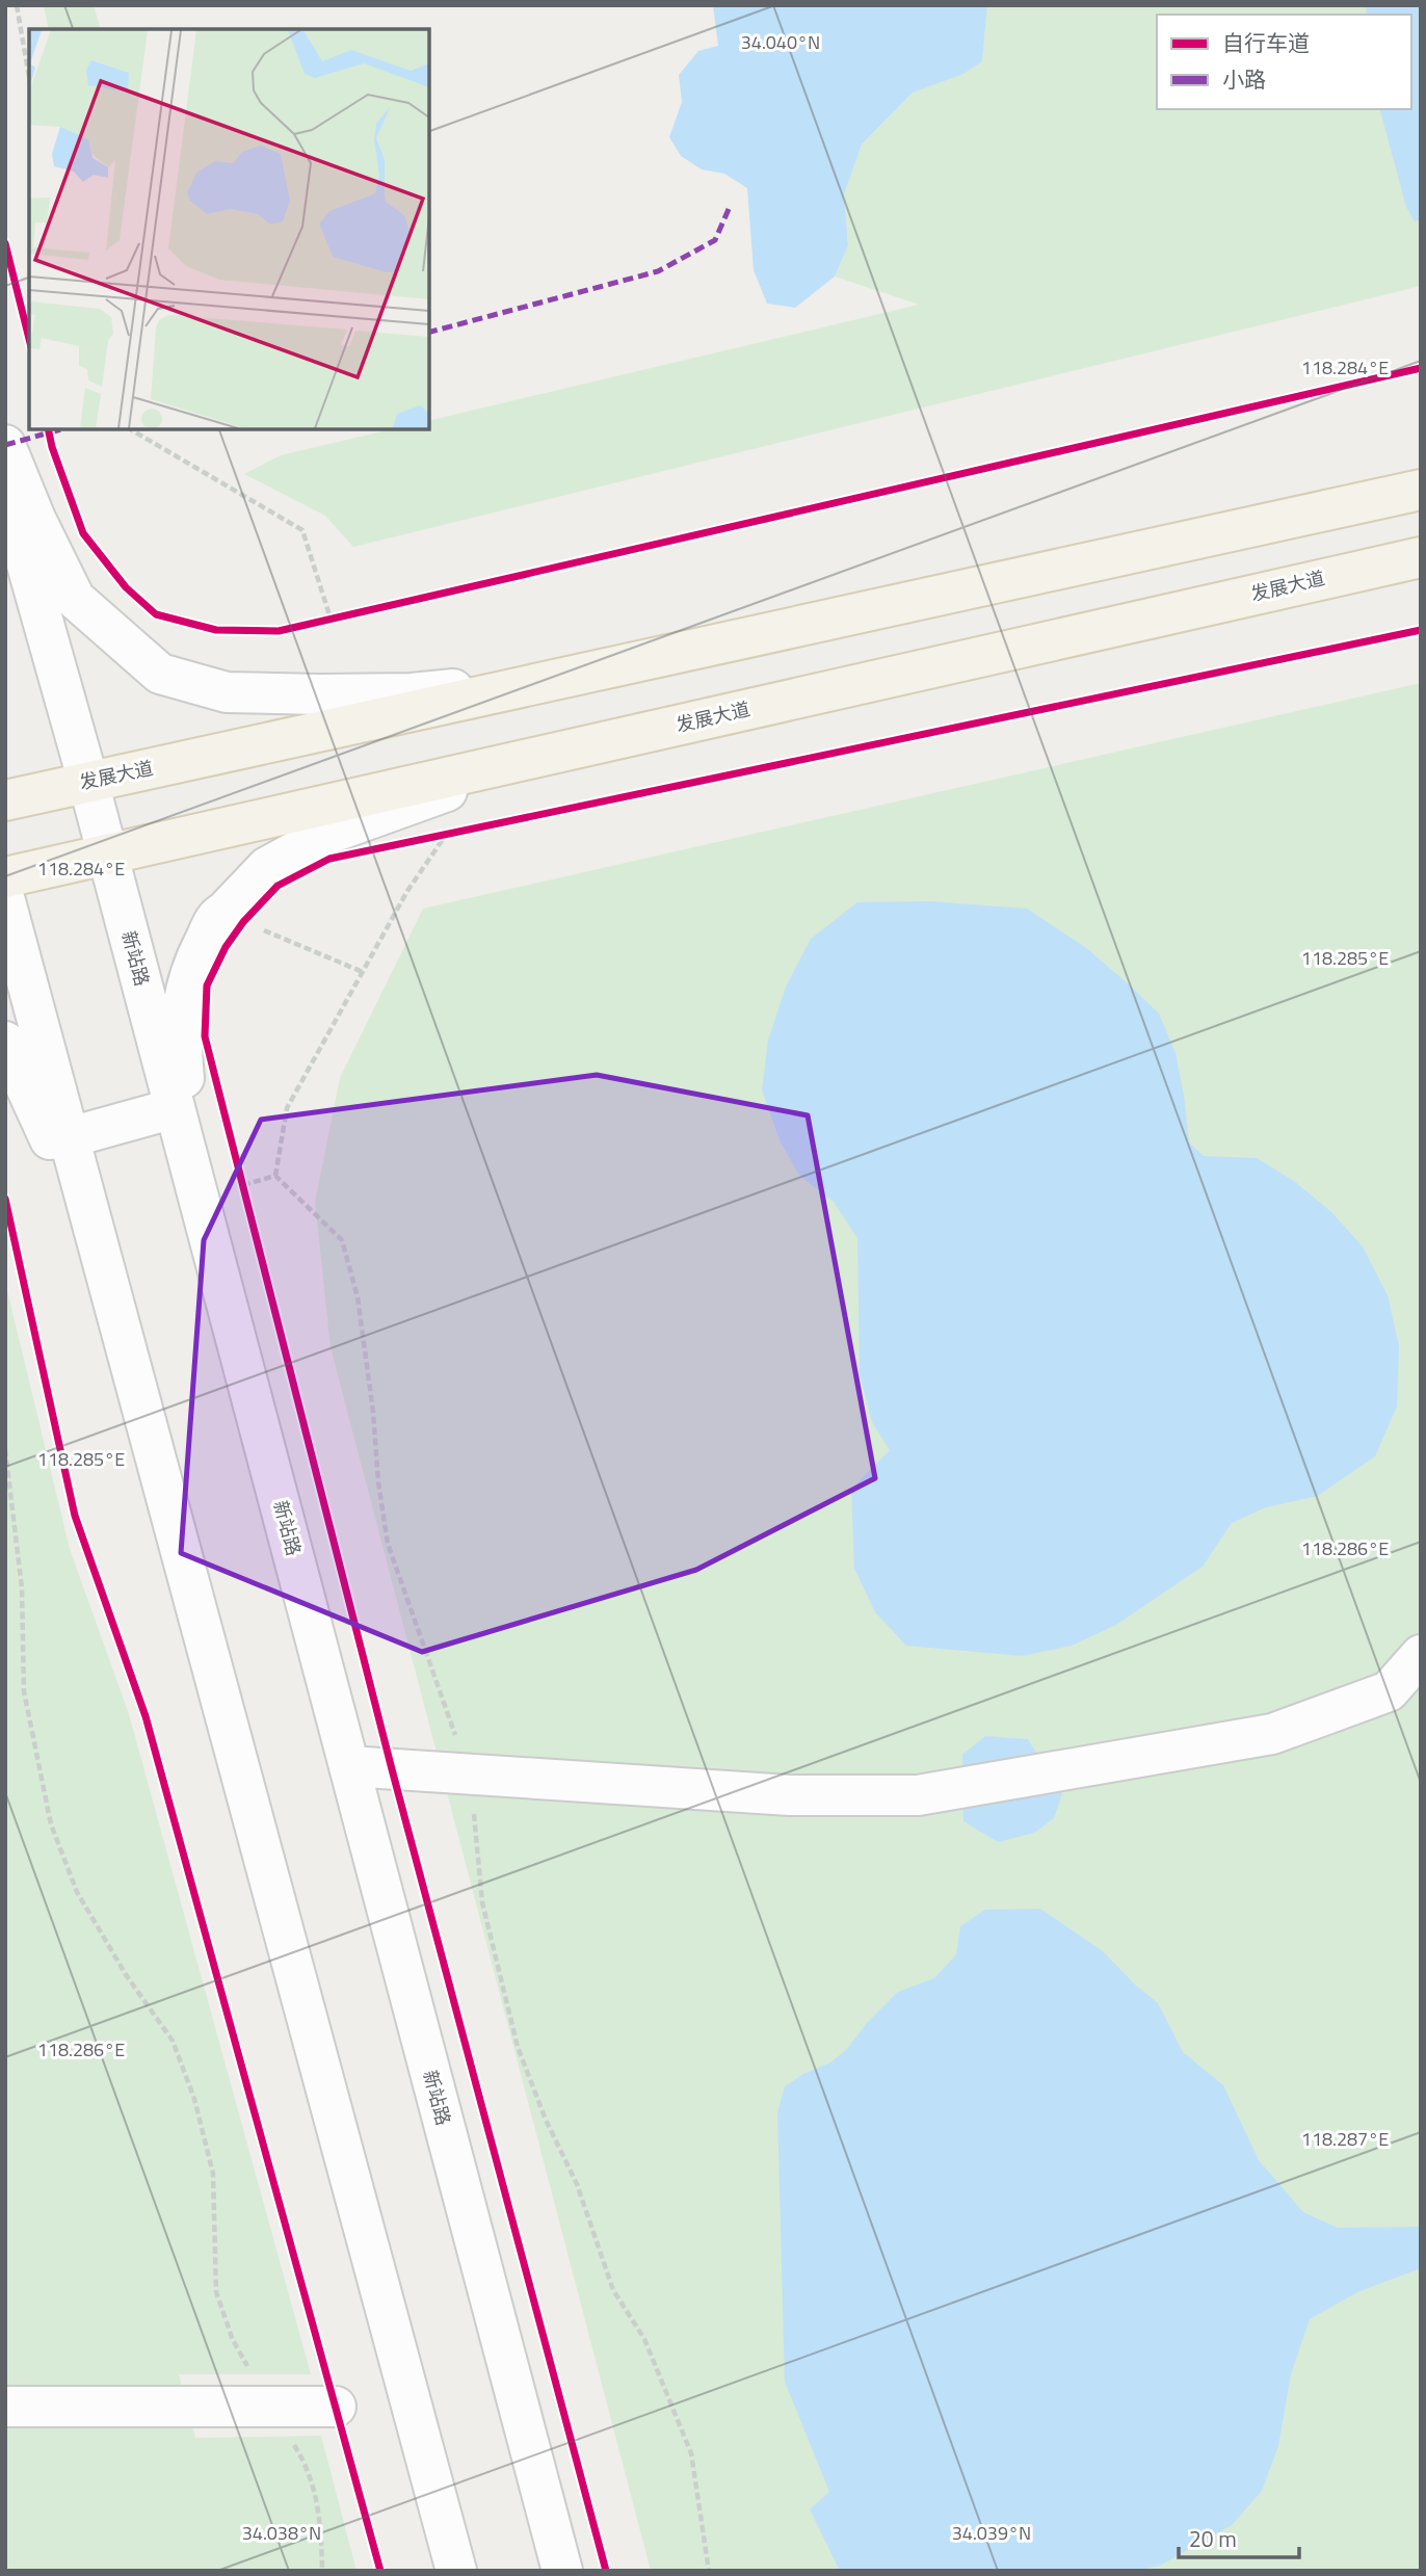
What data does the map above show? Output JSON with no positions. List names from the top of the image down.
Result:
{
  "streets": {
    "main road": ["发展大道"],
    "street": ["新站路"]
  },
  "crossings": [
    ["发展大道", "新站路"]
  ],
  "legend": ["自行车道", "小路"],
  "scale_bar": "20 m",
  "coordinates": [
    "34.040°N",
    "118.284°E",
    "118.285°E",
    "118.286°E",
    "118.287°E",
    "34.038°N",
    "34.039°N"
  ]
}
